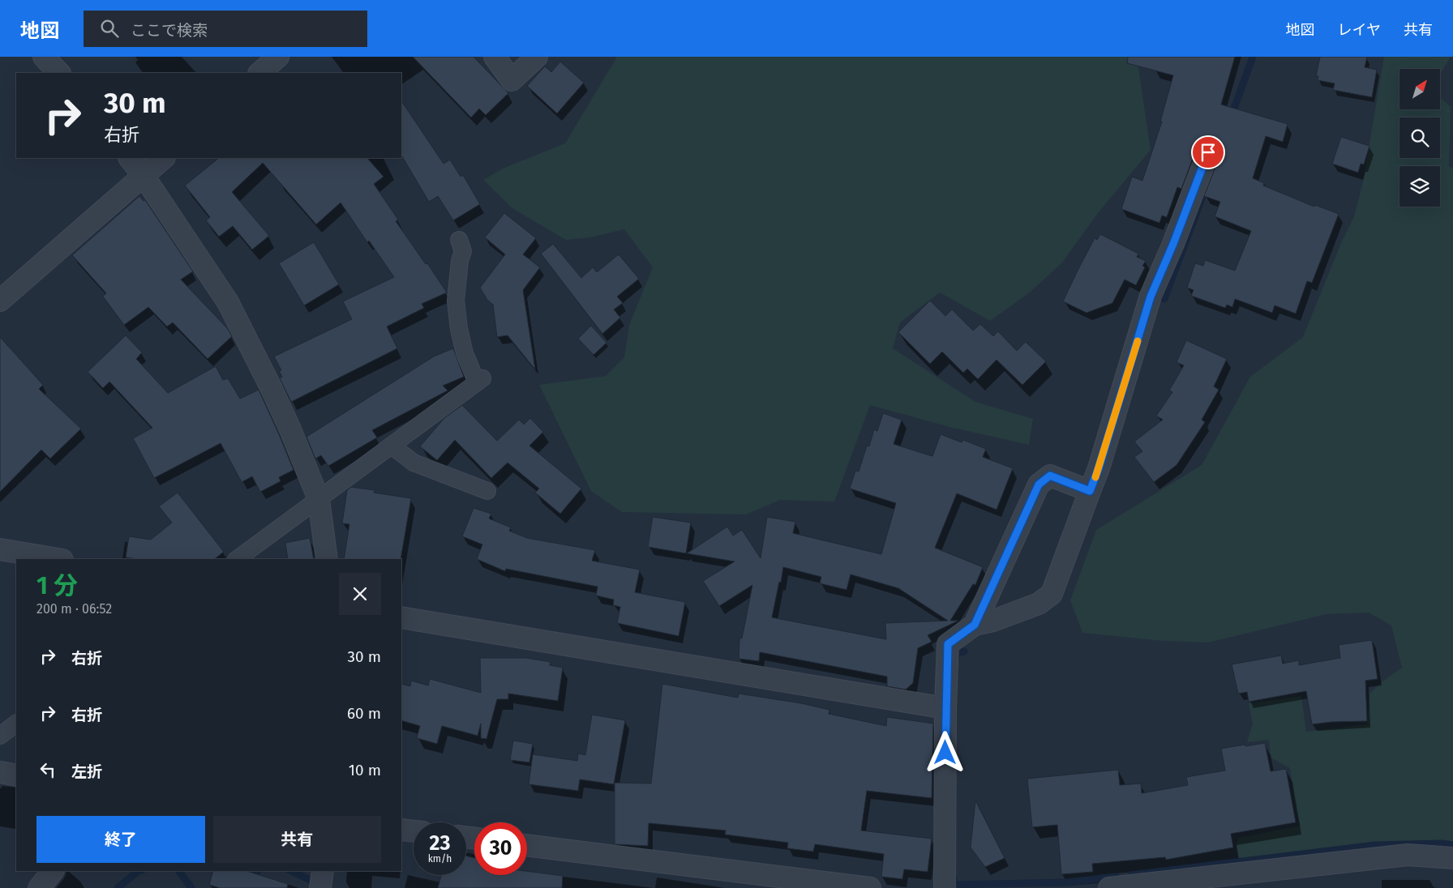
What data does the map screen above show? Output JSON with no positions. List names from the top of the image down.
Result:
{
  "north": "top right",
  "page": {
    "header": "地図",
    "search": "ここで検索",
    "nav": ["地図", "レイヤ", "共有"],
    "turn": ["30 m", "右折"],
    "heading": ["1 分", "200 m · 06:52"],
    "list": [
      {
        "name": "右折",
        "value": "30 m"
      },
      {
        "name": "右折",
        "value": "60 m"
      },
      {
        "name": "左折",
        "value": "10 m"
      }
    ],
    "buttons": ["終了", "共有"],
    "speed": "23 km/h",
    "limit": "30"
  }
}
